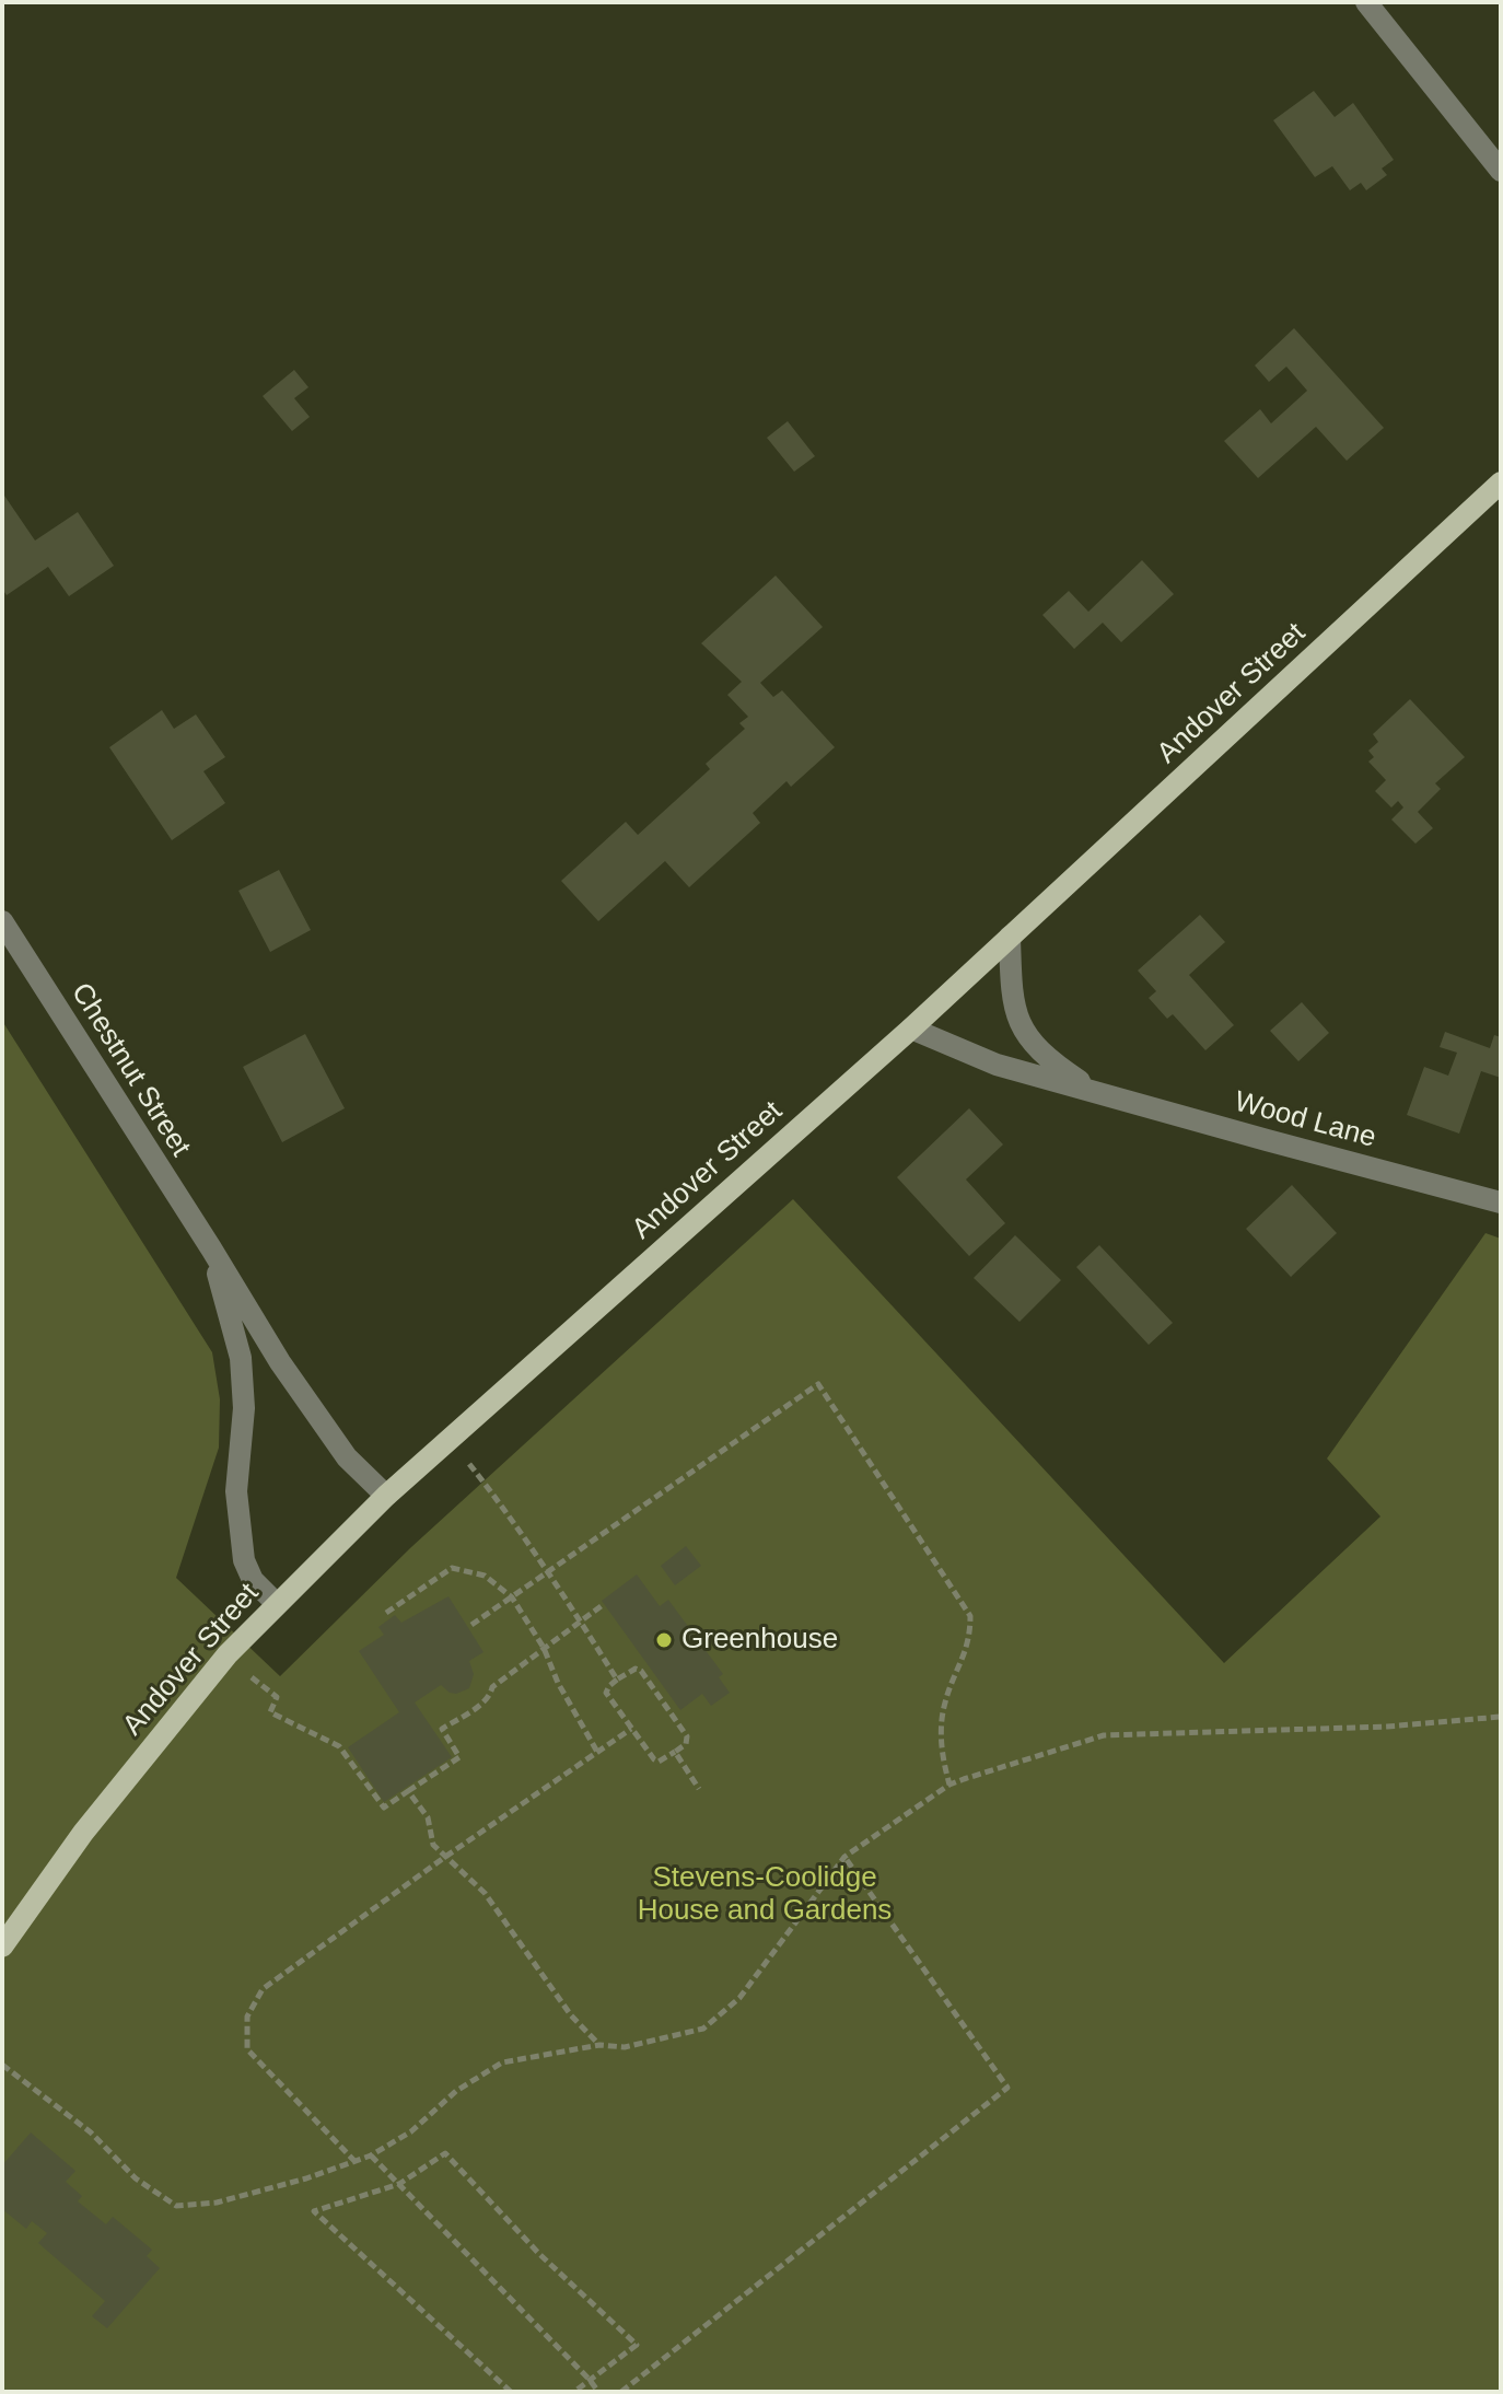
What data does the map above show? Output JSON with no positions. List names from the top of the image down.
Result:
{
  "streets": {
    "main road": ["Andover Street"],
    "street": ["Chestnut Street", "Wood Lane"]
  },
  "crossings": [
    ["Andover Street", "Chestnut Street"],
    ["Andover Street", "Wood Lane"]
  ],
  "parks": ["Stevens-Coolidge House and Gardens"],
  "places": ["Greenhouse"]
}
